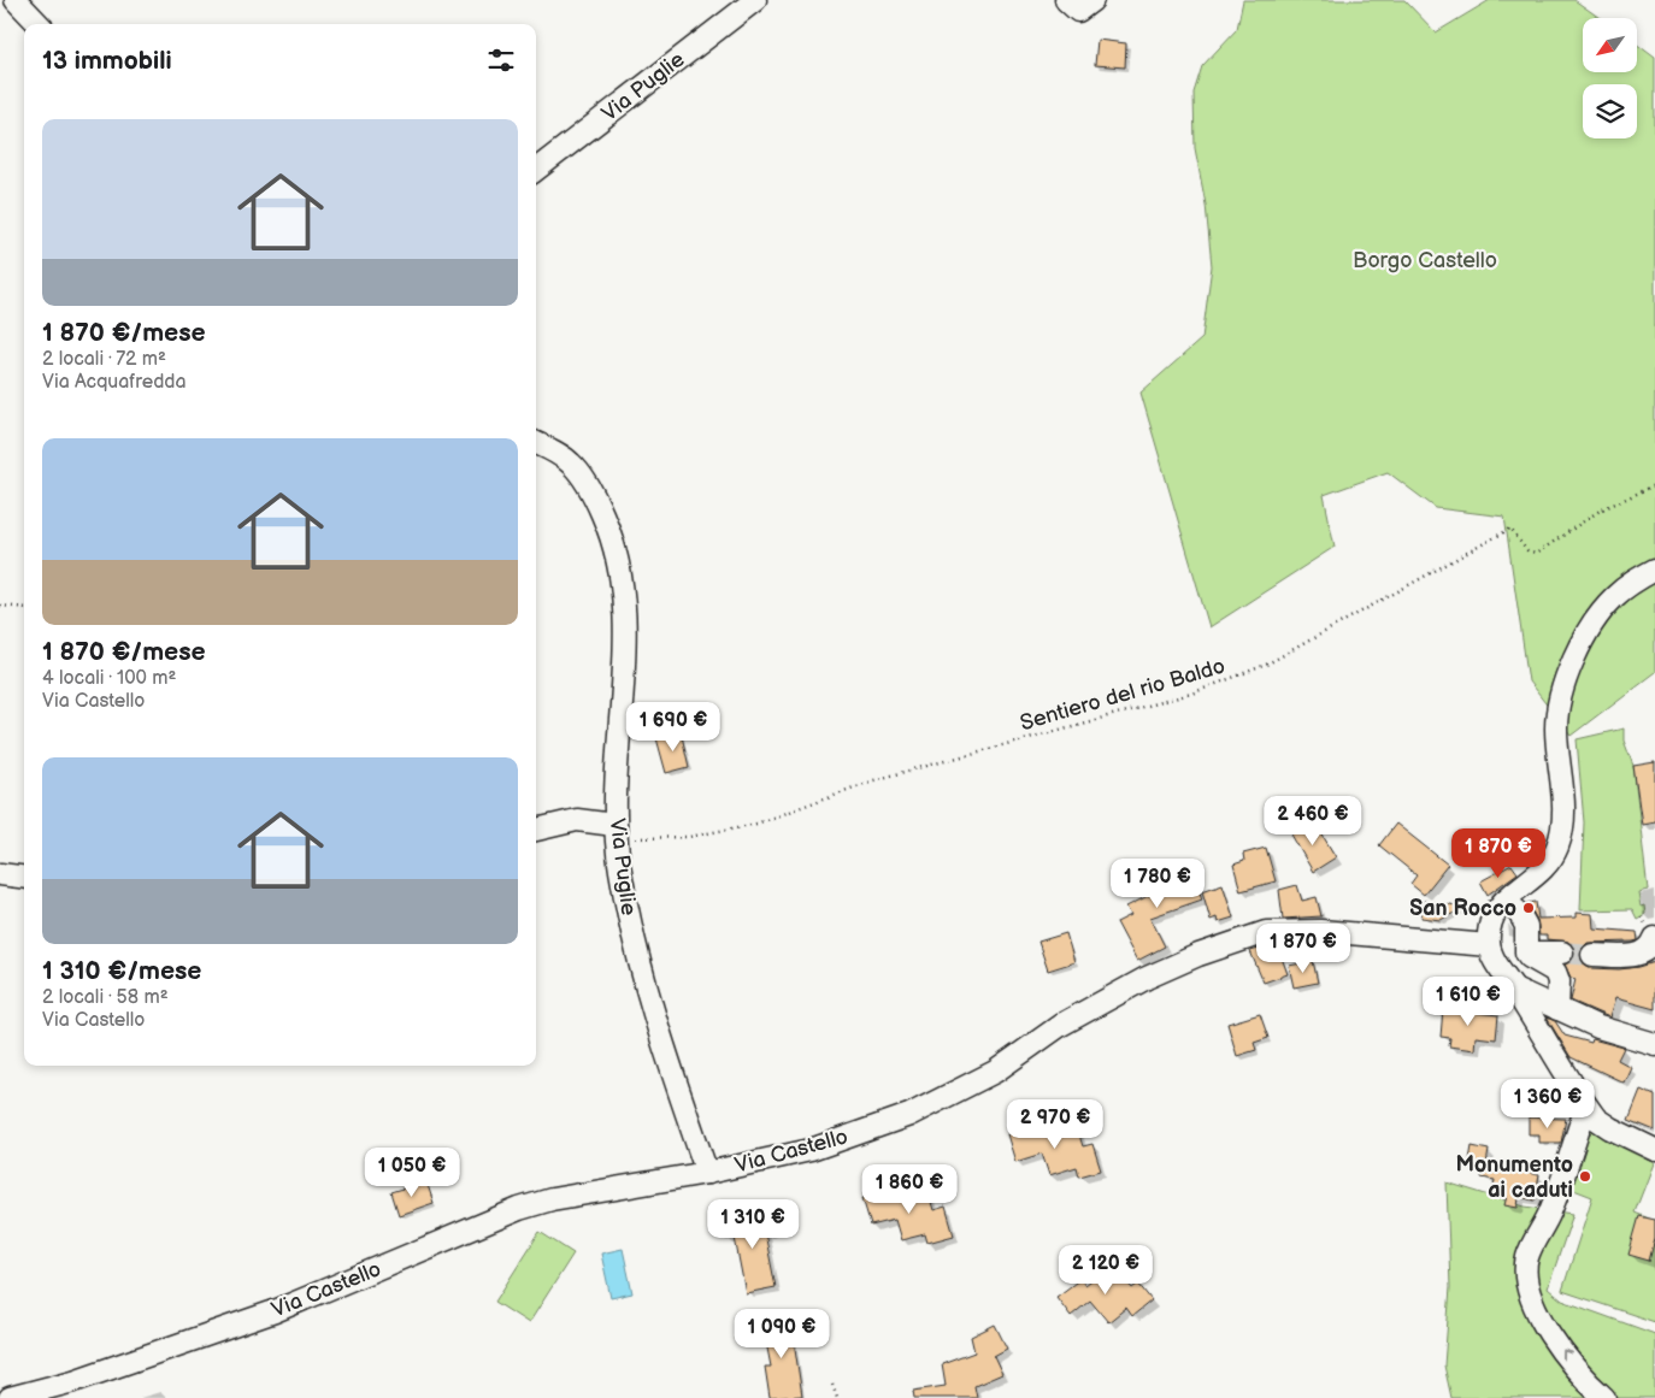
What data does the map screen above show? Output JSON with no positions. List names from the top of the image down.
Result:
{
  "streets": {
    "street": ["Via Puglie", "Via Castello"],
    "path": ["Sentiero del rio Baldo"]
  },
  "crossings": [
    ["Via Puglie", "Sentiero del rio Baldo"],
    ["Via Puglie", "Via Castello"]
  ],
  "parks": ["Borgo Castello"],
  "places": ["San Rocco", "Monumento ai caduti"],
  "north": "bottom left",
  "page": {
    "heading": "13 immobili",
    "list": [
      {
        "name": "1 870 €/mese",
        "note": "2 locali · 72 m² · Via Acquafredda"
      },
      {
        "name": "1 870 €/mese",
        "note": "4 locali · 100 m² · Via Castello"
      },
      {
        "name": "1 310 €/mese",
        "note": "2 locali · 58 m² · Via Castello"
      }
    ],
    "price": [
      "1 690 €",
      "2 460 €",
      "1 870 €",
      "1 780 €",
      "1 870 €",
      "1 610 €",
      "1 360 €",
      "2 970 €",
      "1 050 €",
      "1 860 €",
      "1 310 €",
      "2 120 €",
      "1 090 €"
    ]
  }
}
